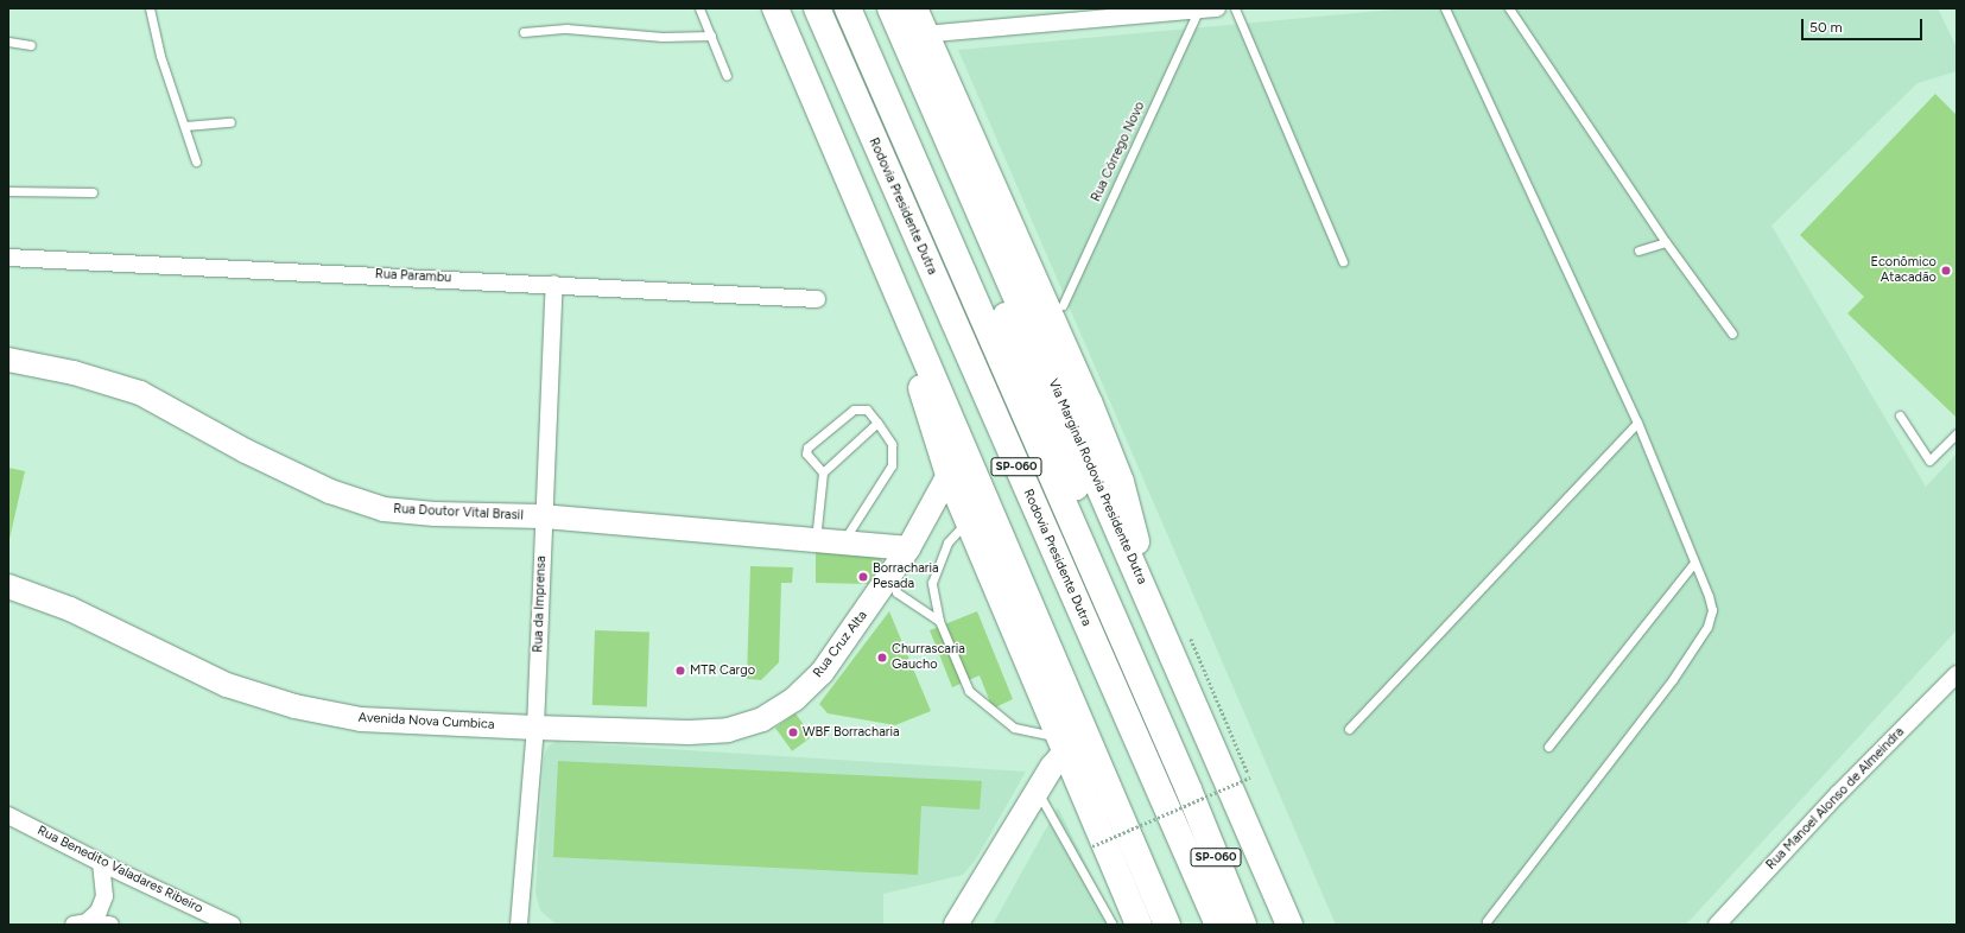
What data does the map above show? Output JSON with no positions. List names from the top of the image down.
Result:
{
  "streets": {
    "highway": ["Rodovia Presidente Dutra", "SP-060", "Via Marginal Rodovia Presidente Dutra"],
    "street": [
      "Rua Parambu",
      "Rua Doutor Vital Brasil",
      "Rua da Imprensa",
      "Rua Cruz Alta",
      "Avenida Nova Cumbica",
      "Rua Manoel Alonso de Almeindra",
      "Rua Benedito Valadares Ribeiro"
    ],
    "lane": ["Rua Córrego Novo"]
  },
  "crossings": [
    ["Rua Parambu", "Rua da Imprensa"],
    ["SP-060", "Via Marginal Rodovia Presidente Dutra"],
    ["Rua Doutor Vital Brasil", "Rua da Imprensa"],
    ["Rua Doutor Vital Brasil", "Rua Cruz Alta"],
    ["Rua da Imprensa", "Avenida Nova Cumbica"],
    ["Rua Cruz Alta", "Avenida Nova Cumbica"]
  ],
  "places": [
    "Econômico Atacadão",
    "Borracharia Pesada",
    "Churrascaria Gaucho",
    "MTR Cargo",
    "WBF Borracharia"
  ],
  "scale_bar": "50 m"
}
